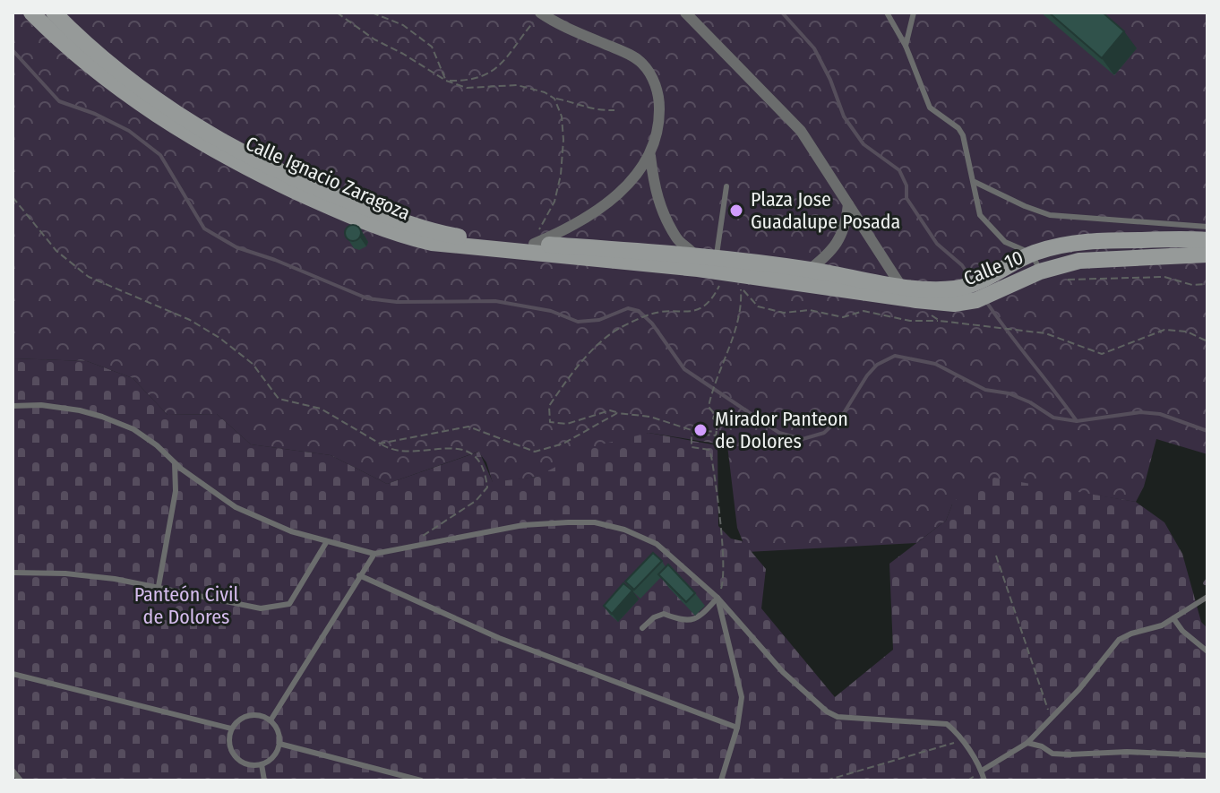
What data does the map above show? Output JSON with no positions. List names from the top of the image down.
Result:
{
  "streets": {
    "street": ["Calle Ignacio Zaragoza", "Calle 10"]
  },
  "crossings": [
    ["Calle Ignacio Zaragoza", "Calle 10"]
  ],
  "parks": ["Panteón Civil de Dolores"],
  "places": ["Plaza Jose Guadalupe Posada", "Mirador Panteon de Dolores"]
}
